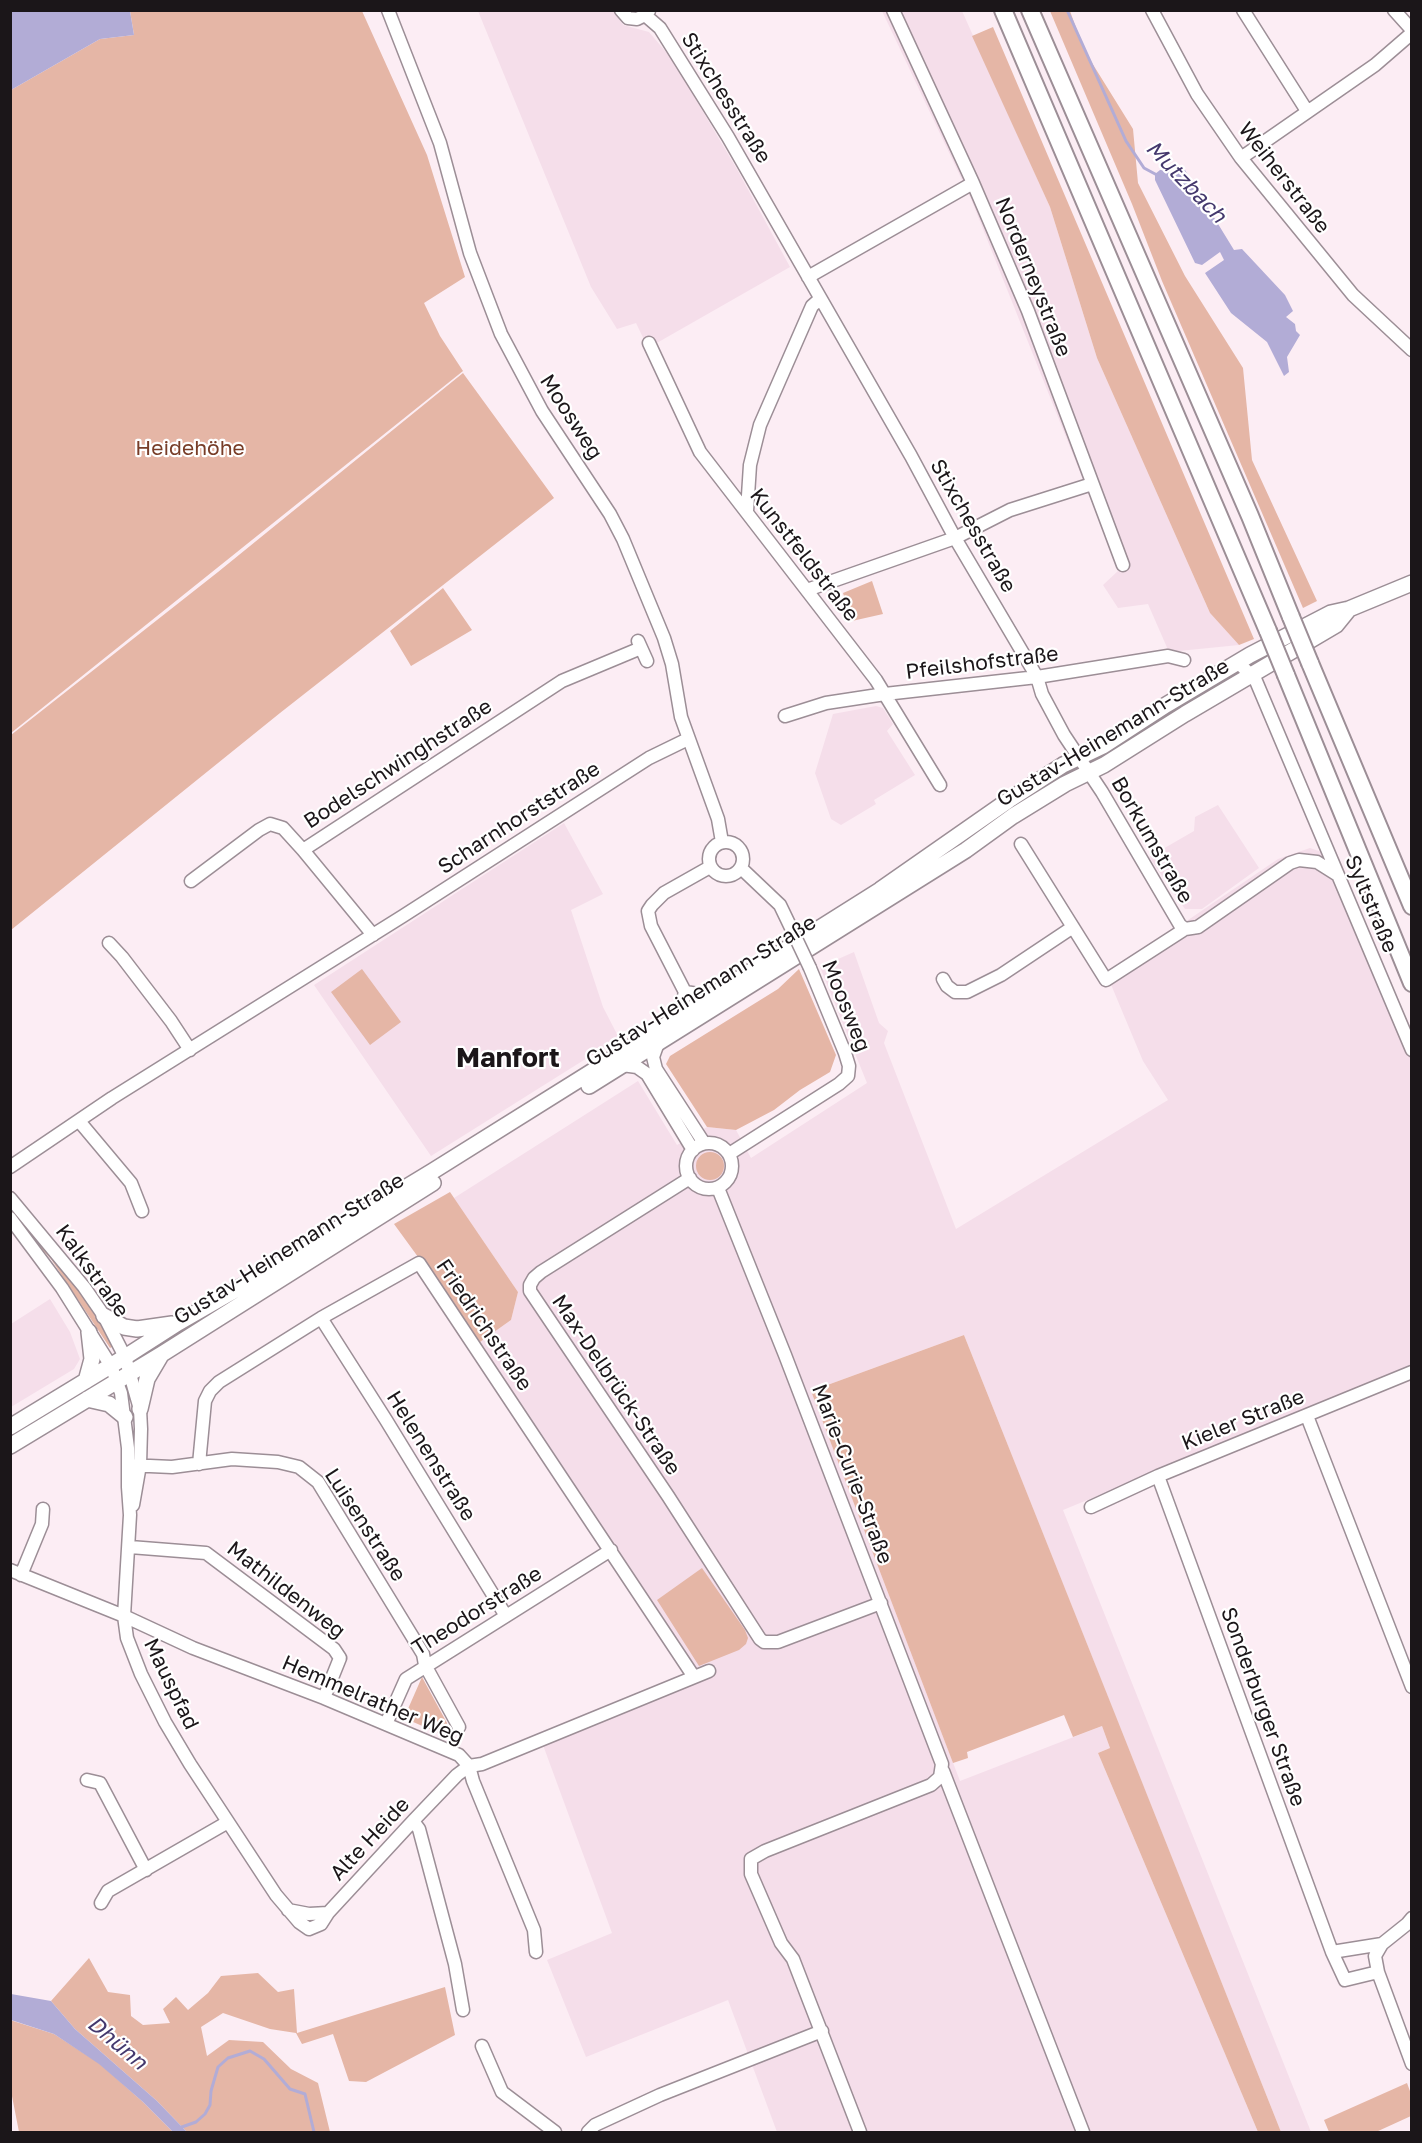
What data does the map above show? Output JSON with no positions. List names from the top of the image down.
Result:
{
  "streets": {
    "main road": ["Gustav-Heinemann-Straße"],
    "street": [
      "Stixchesstraße",
      "Weiherstraße",
      "Norderneystraße",
      "Moosweg",
      "Kunstfeldstraße",
      "Pfeilshofstraße",
      "Bodelschwinghstraße",
      "Scharnhorststraße",
      "Borkumstraße",
      "Syltstraße",
      "Kalkstraße",
      "Friedrichstraße",
      "Max-Delbrück-Straße",
      "Kieler Straße",
      "Helenenstraße",
      "Marie-Curie-Straße",
      "Luisenstraße",
      "Mathildenweg",
      "Theodorstraße",
      "Mauspfad",
      "Hemmelrather Weg",
      "Sonderburger Straße",
      "Alte Heide"
    ]
  },
  "crossings": [
    ["Stixchesstraße", "Pfeilshofstraße"],
    ["Stixchesstraße", "Gustav-Heinemann-Straße"],
    ["Stixchesstraße", "Borkumstraße"],
    ["Moosweg", "Scharnhorststraße"],
    ["Moosweg", "Max-Delbrück-Straße"],
    ["Moosweg", "Marie-Curie-Straße"],
    ["Kunstfeldstraße", "Pfeilshofstraße"],
    ["Gustav-Heinemann-Straße", "Borkumstraße"],
    ["Gustav-Heinemann-Straße", "Syltstraße"],
    ["Gustav-Heinemann-Straße", "Kalkstraße"],
    ["Gustav-Heinemann-Straße", "Mauspfad"],
    ["Borkumstraße", "Syltstraße"],
    ["Kalkstraße", "Mauspfad"],
    ["Friedrichstraße", "Helenenstraße"],
    ["Friedrichstraße", "Luisenstraße"],
    ["Friedrichstraße", "Theodorstraße"],
    ["Friedrichstraße", "Hemmelrather Weg"],
    ["Max-Delbrück-Straße", "Marie-Curie-Straße"],
    ["Kieler Straße", "Sonderburger Straße"],
    ["Helenenstraße", "Theodorstraße"],
    ["Luisenstraße", "Theodorstraße"],
    ["Luisenstraße", "Mauspfad"],
    ["Mathildenweg", "Mauspfad"],
    ["Mathildenweg", "Hemmelrather Weg"],
    ["Theodorstraße", "Hemmelrather Weg"],
    ["Mauspfad", "Hemmelrather Weg"],
    ["Mauspfad", "Alte Heide"],
    ["Hemmelrather Weg", "Alte Heide"]
  ],
  "districts": ["Manfort"],
  "water": ["Mutzbach", "Dhünn"],
  "parks": ["Heidehöhe"]
}
